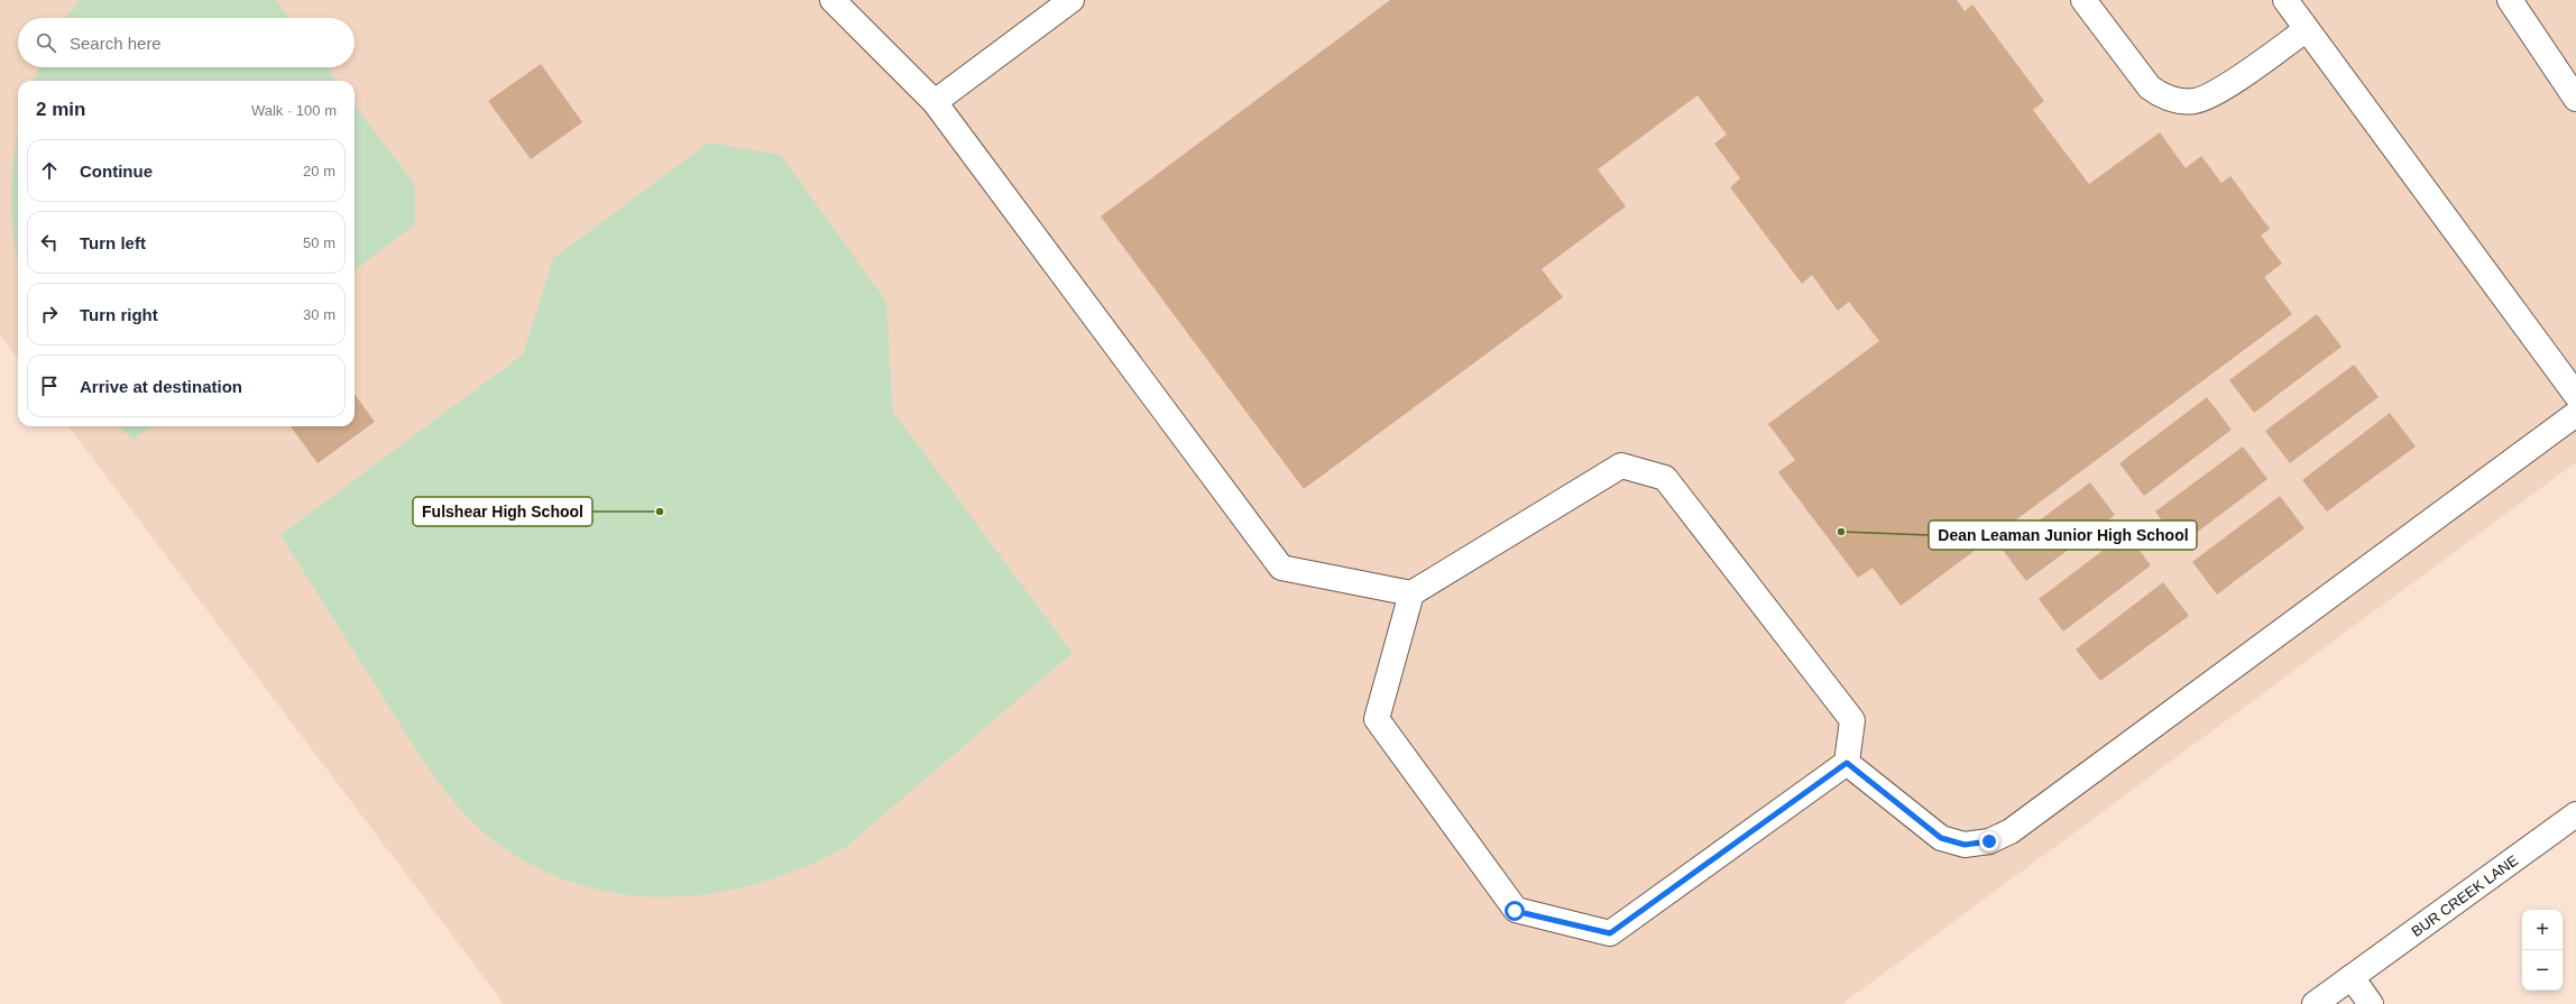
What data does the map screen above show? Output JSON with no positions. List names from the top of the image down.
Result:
{
  "streets": {
    "street": ["BUR CREEK LANE"]
  },
  "places": ["Fulshear High School", "Dean Leaman Junior High School"],
  "page": {
    "search": "Search here",
    "heading": ["2 min", "Walk · 100 m"],
    "list": [
      ["Continue", "20 m"],
      ["Turn left", "50 m"],
      ["Turn right", "30 m"],
      "Arrive at destination"
    ],
    "map_buttons": ["+", "−"]
  }
}
